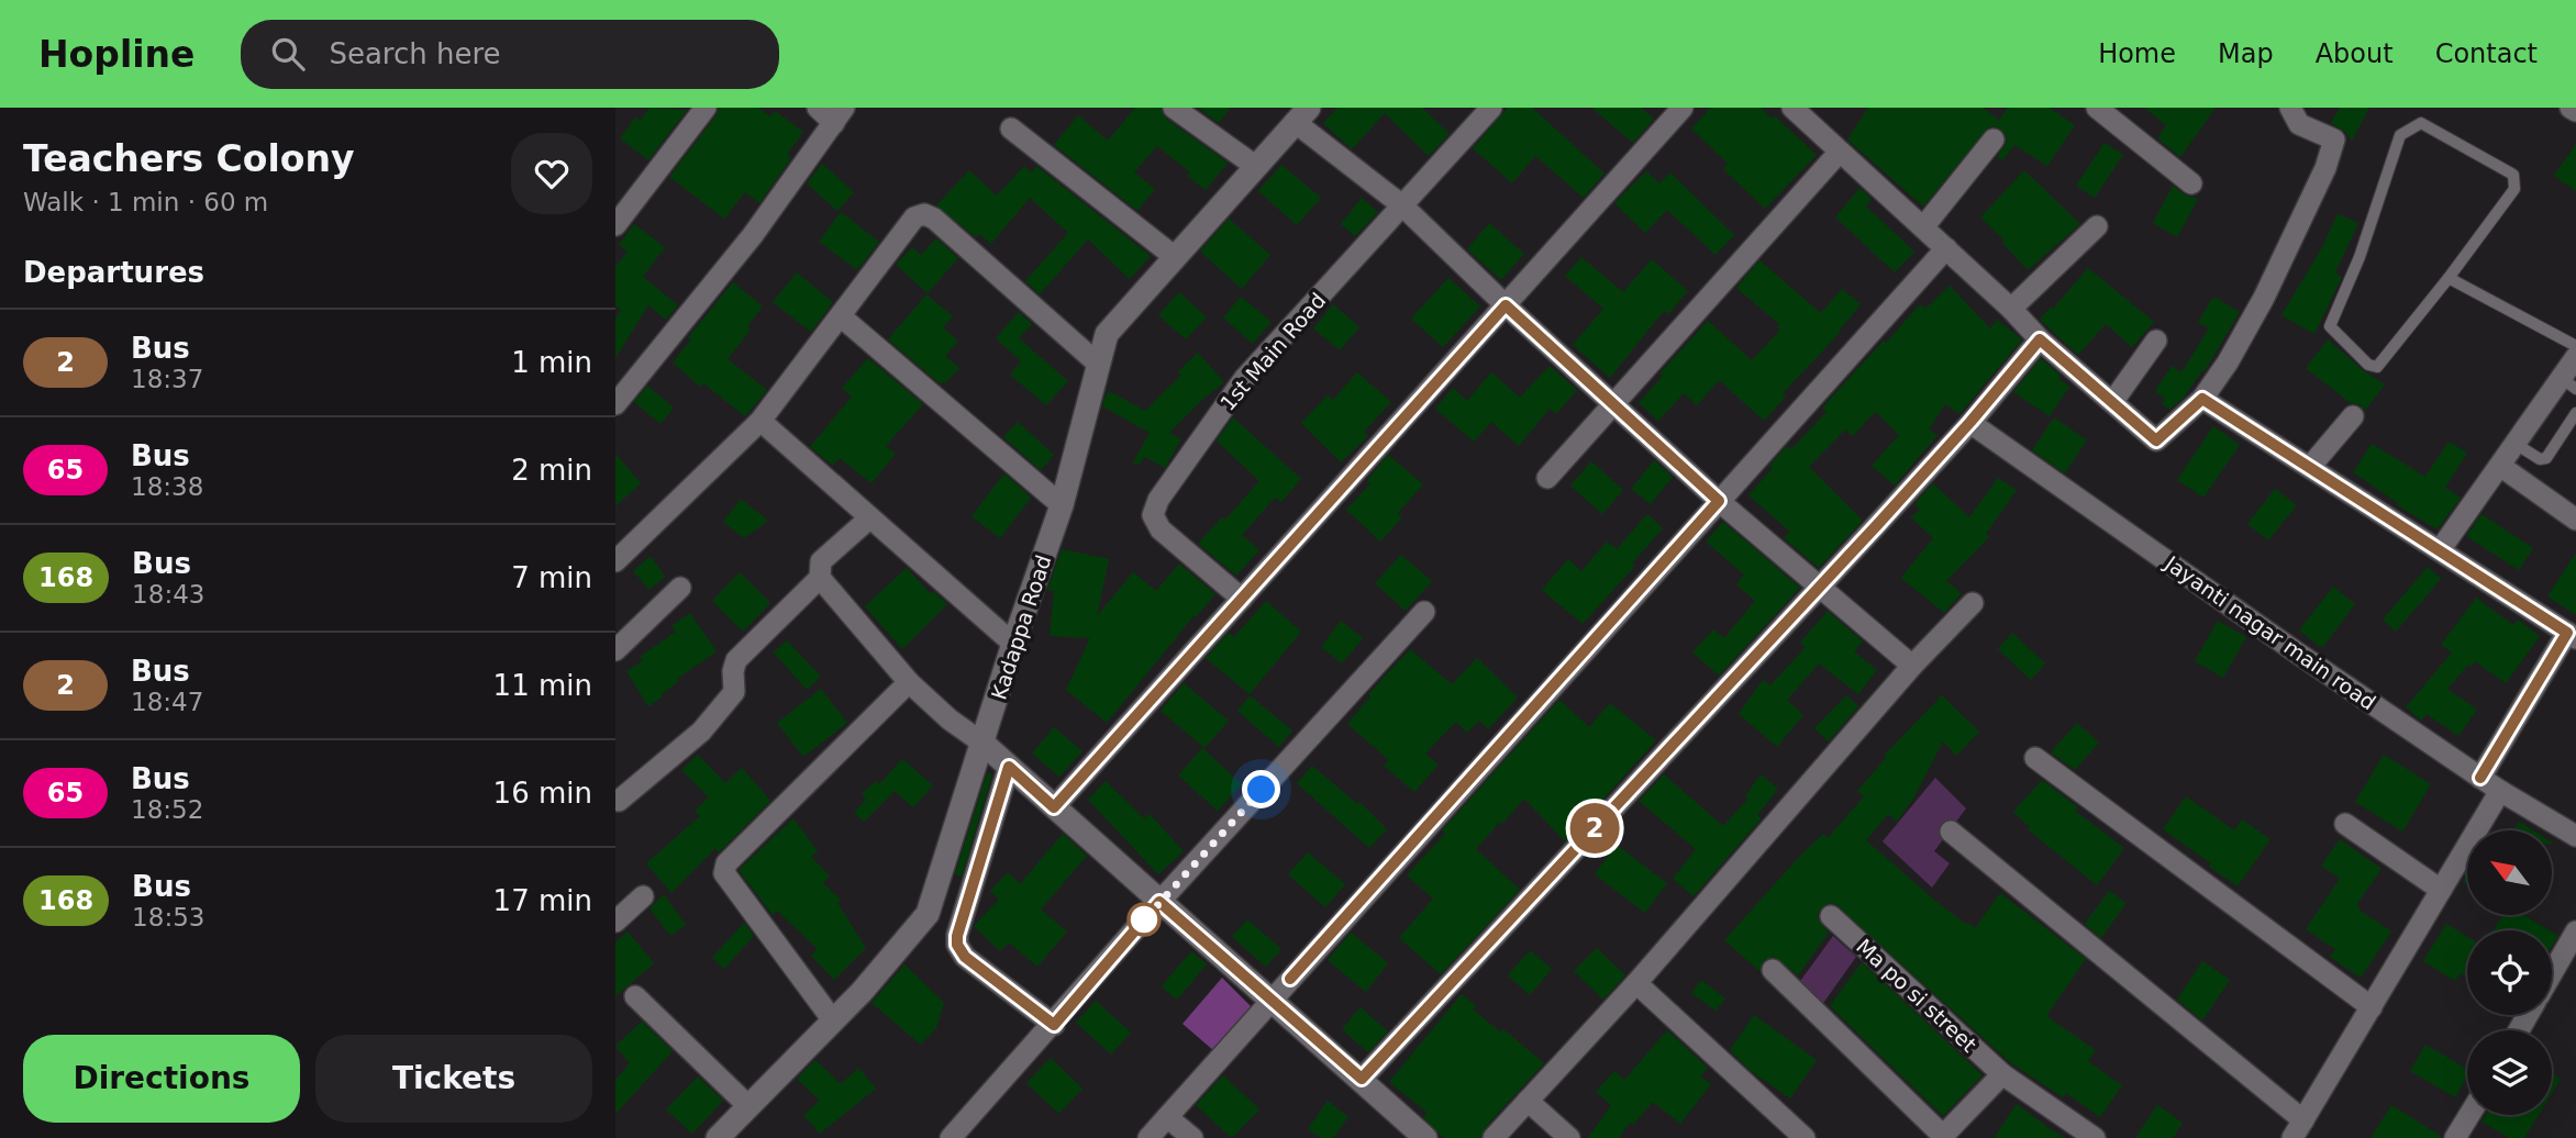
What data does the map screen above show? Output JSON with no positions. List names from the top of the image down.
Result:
{
  "streets": {
    "main road": ["Kadappa Road"],
    "street": ["1st Main Road", "Jayanti nagar main road", "Ma po si street"]
  },
  "lines": ["bus line 2"],
  "north": "top left",
  "page": {
    "header": "Hopline",
    "search": "Search here",
    "nav": [
      "Home",
      "Map",
      "About",
      "Contact"
    ],
    "heading": [
      ["Teachers Colony", "Walk · 1 min · 60 m"],
      "Departures"
    ],
    "on_map": "2",
    "list": [
      {
        "mark": "2",
        "name": "Bus",
        "note": "18:37",
        "value": "1 min"
      },
      {
        "mark": "65",
        "name": "Bus",
        "note": "18:38",
        "value": "2 min"
      },
      {
        "mark": "168",
        "name": "Bus",
        "note": "18:43",
        "value": "7 min"
      },
      {
        "mark": "2",
        "name": "Bus",
        "note": "18:47",
        "value": "11 min"
      },
      {
        "mark": "65",
        "name": "Bus",
        "note": "18:52",
        "value": "16 min"
      },
      {
        "mark": "168",
        "name": "Bus",
        "note": "18:53",
        "value": "17 min"
      }
    ],
    "buttons": ["Directions", "Tickets"]
  }
}
